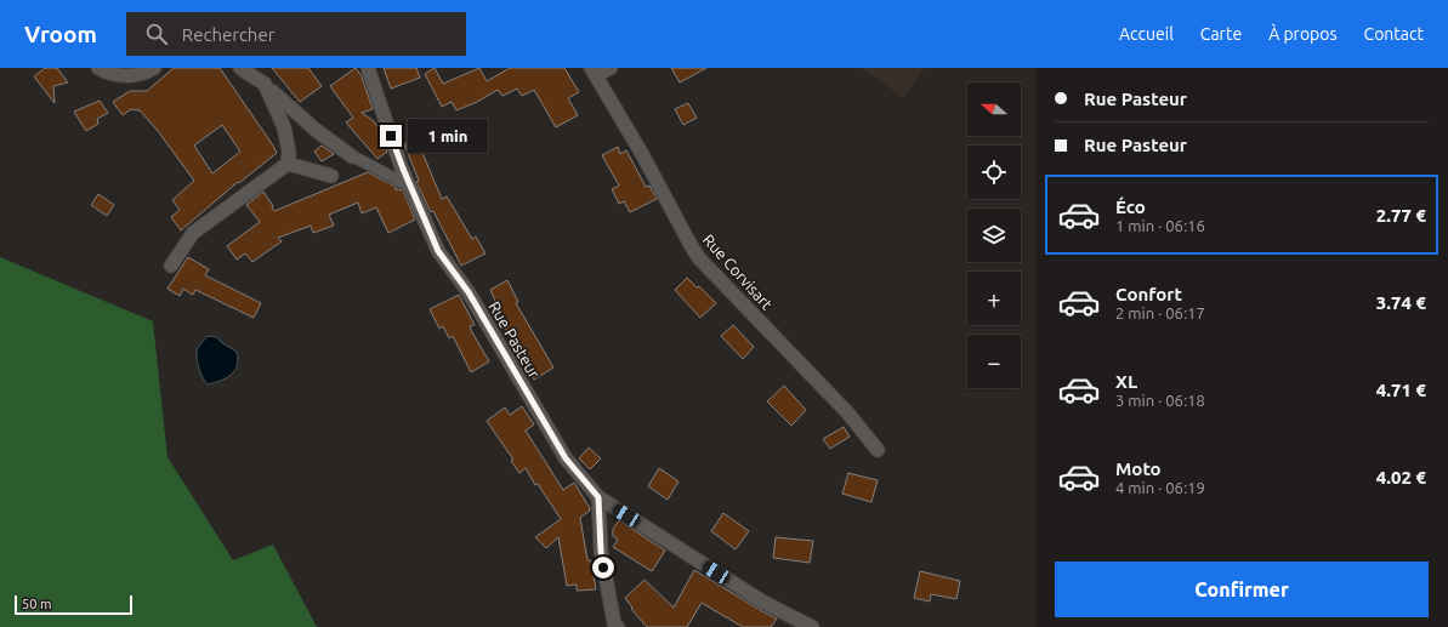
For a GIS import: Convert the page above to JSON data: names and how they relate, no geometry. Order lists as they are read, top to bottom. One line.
{"streets":{"street":["Rue Corvisart","Rue Pasteur"]},"scale_bar":"50 m","north":"left","page":{"header":"Vroom","search":"Rechercher","nav":["Accueil","Carte","À propos","Contact"],"banner":["Rue Pasteur","Rue Pasteur"],"map_buttons":["+","−"],"bubble":"1 min","list":[{"name":"Éco","note":"1 min · 06:16","value":"2.77 €"},{"name":"Confort","note":"2 min · 06:17","value":"3.74 €"},{"name":"XL","note":"3 min · 06:18","value":"4.71 €"},{"name":"Moto","note":"4 min · 06:19","value":"4.02 €"}],"buttons":"Confirmer","scale":"50 m"}}
